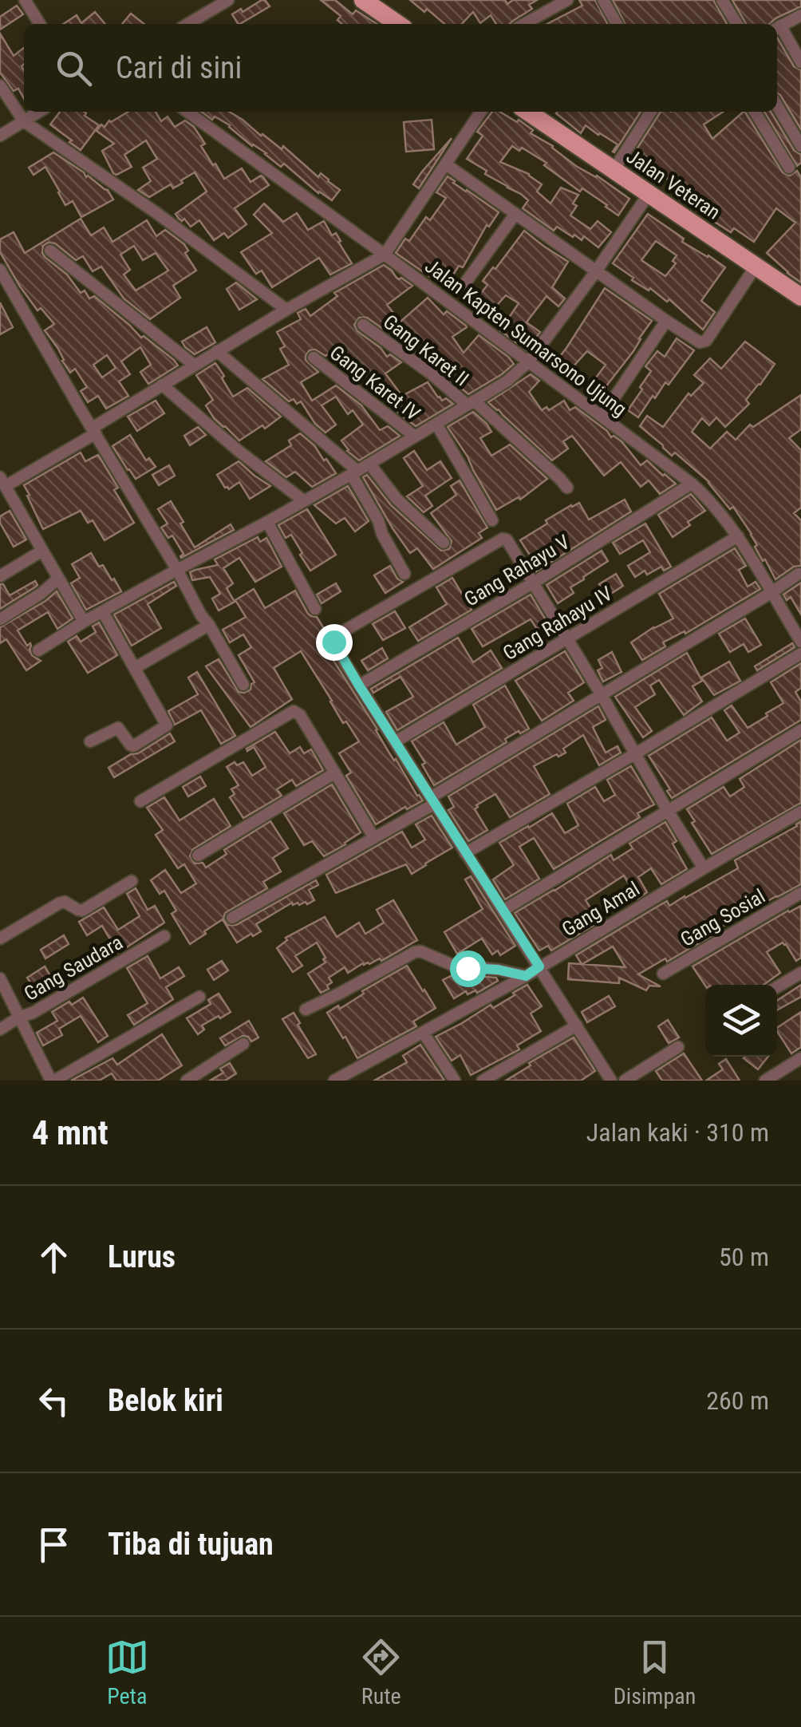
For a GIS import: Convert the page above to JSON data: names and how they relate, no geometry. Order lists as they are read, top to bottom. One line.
{"streets":{"main road":["Jalan Veteran"],"street":["Jalan Kapten Sumarsono Ujung","Gang Karet II","Gang Karet IV","Gang Rahayu V","Gang Rahayu IV","Gang Amal","Gang Sosial","Gang Saudara"]},"crossings":[["Jalan Kapten Sumarsono Ujung","Gang Rahayu V"],["Jalan Kapten Sumarsono Ujung","Gang Rahayu IV"]],"page":{"search":"Cari di sini","heading":["4 mnt","Jalan kaki · 310 m"],"list":[["Lurus","50 m"],["Belok kiri","260 m"],"Tiba di tujuan"],"nav":["Peta","Rute","Disimpan"]}}
